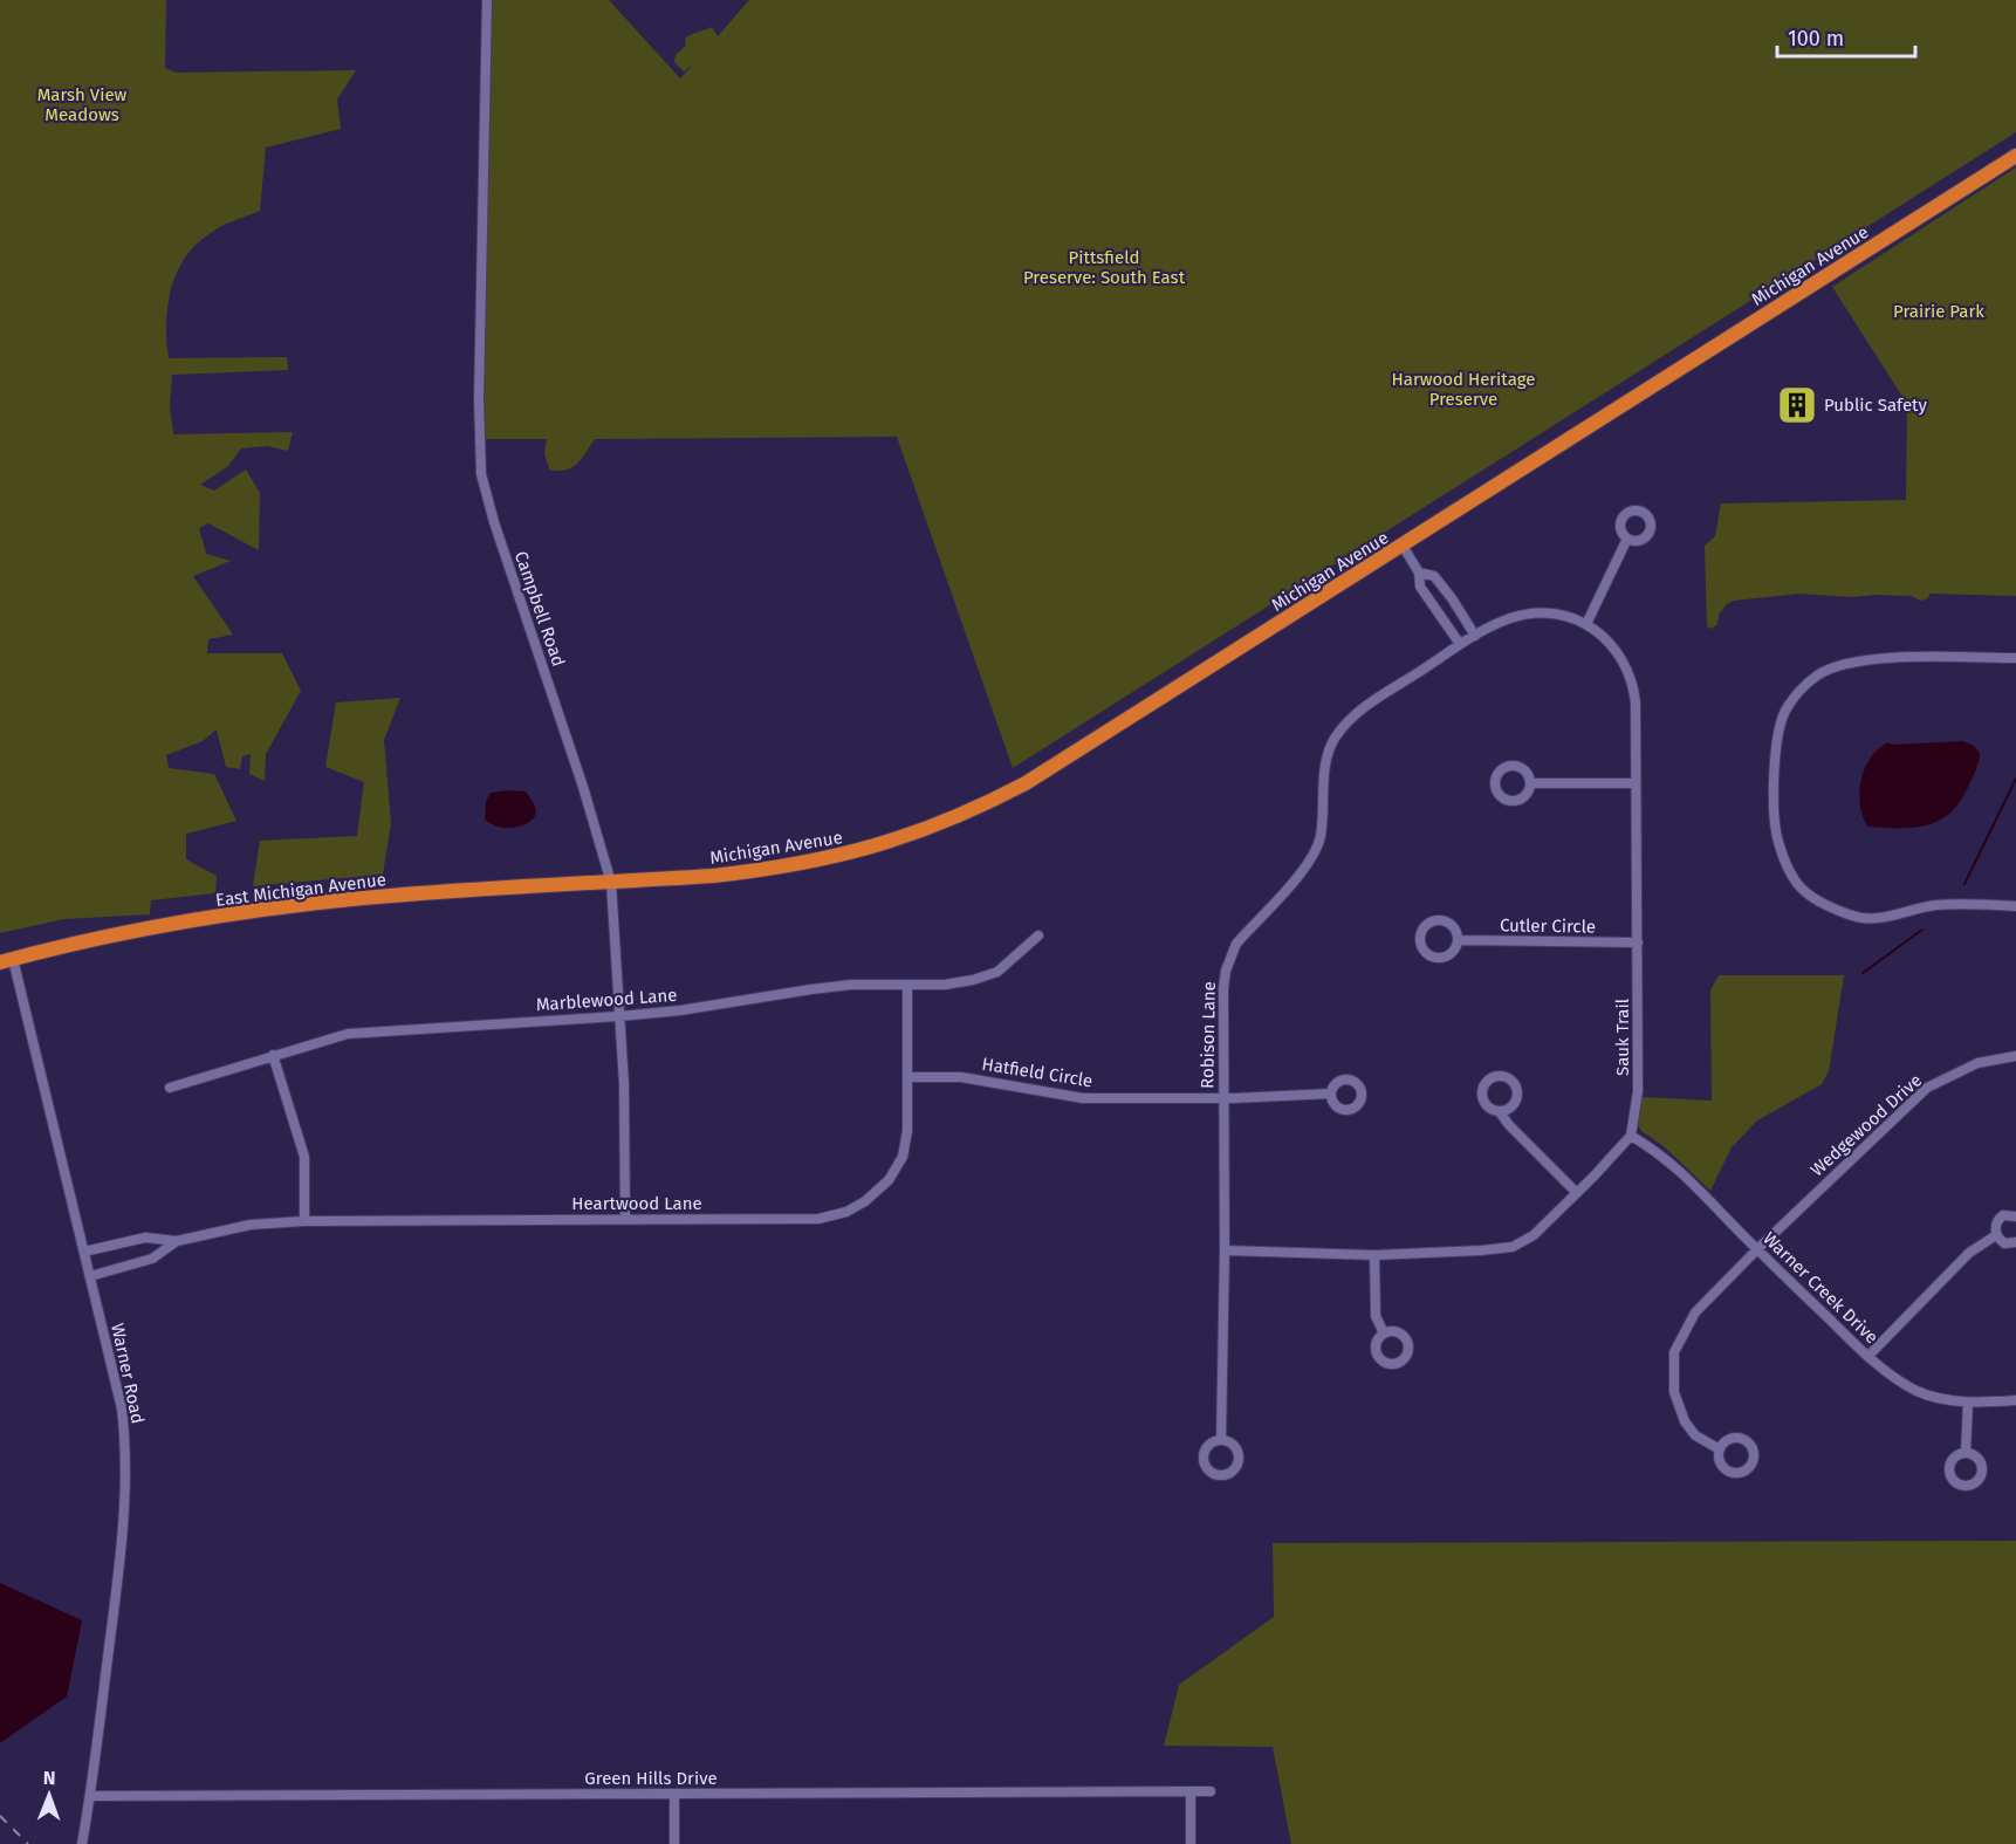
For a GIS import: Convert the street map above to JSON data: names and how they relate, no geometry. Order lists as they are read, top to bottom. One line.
{"streets":{"highway":["Michigan Avenue","East Michigan Avenue"],"street":["Campbell Road","Cutler Circle","Marblewood Lane","Robison Lane","Sauk Trail","Hatfield Circle","Wedgewood Drive","Heartwood Lane","Warner Creek Drive","Warner Road","Green Hills Drive"]},"crossings":[["Michigan Avenue","Campbell Road"],["Michigan Avenue","East Michigan Avenue"],["Campbell Road","East Michigan Avenue"],["Campbell Road","Marblewood Lane"],["Campbell Road","Heartwood Lane"],["East Michigan Avenue","Warner Road"],["Cutler Circle","Sauk Trail"],["Marblewood Lane","Heartwood Lane"],["Robison Lane","Sauk Trail"],["Robison Lane","Hatfield Circle"],["Sauk Trail","Warner Creek Drive"],["Hatfield Circle","Heartwood Lane"],["Wedgewood Drive","Warner Creek Drive"],["Heartwood Lane","Warner Road"],["Warner Road","Green Hills Drive"]],"parks":["Marsh View Meadows","Pittsfield Preserve: South East","Prairie Park","Harwood Heritage Preserve"],"places":{"building":["Public Safety"]},"scale_bar":"100 m","north":"top"}
